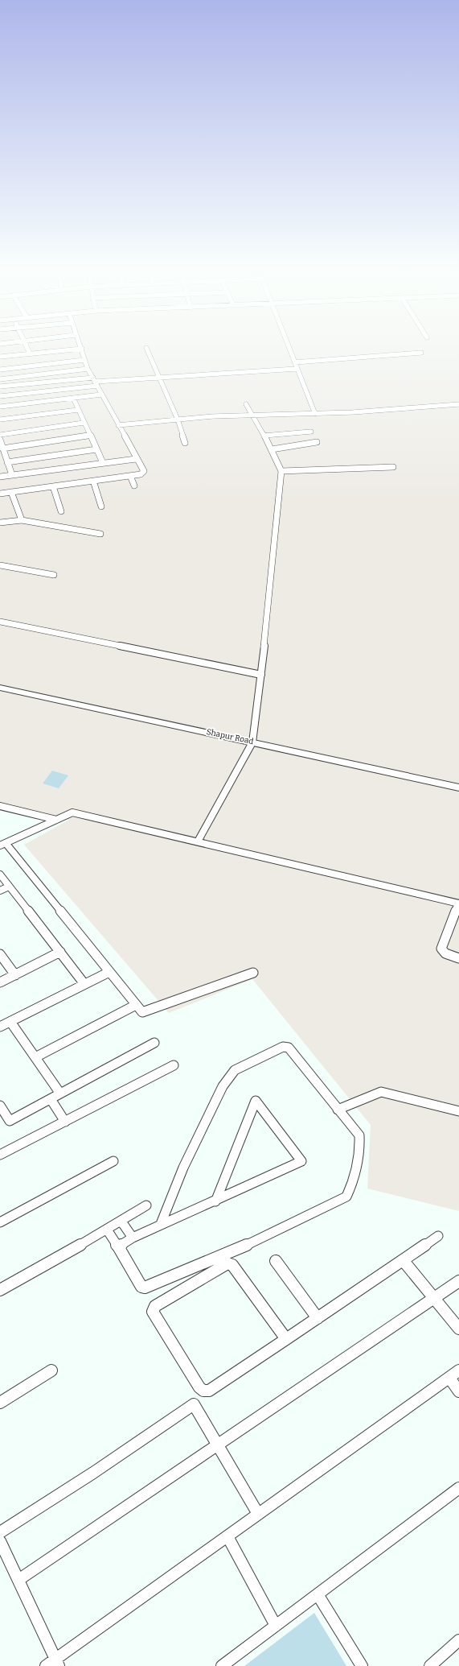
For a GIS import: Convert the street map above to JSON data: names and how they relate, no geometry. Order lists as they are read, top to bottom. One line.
{"streets":{"street":["Shapur Road"]}}
